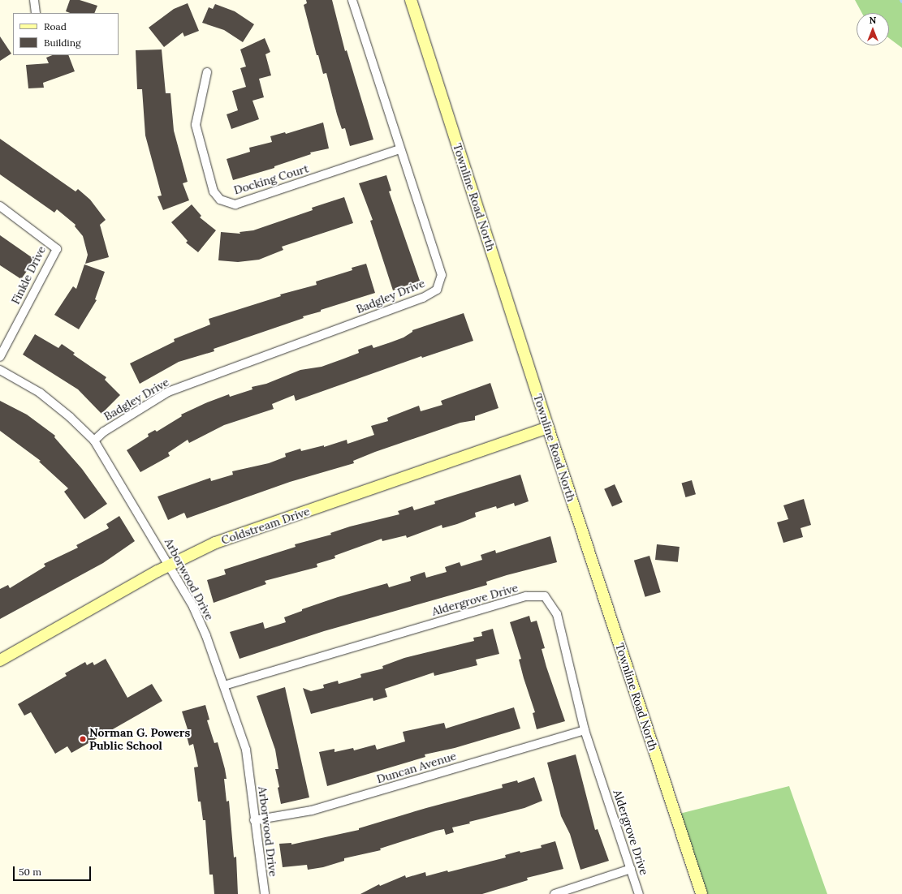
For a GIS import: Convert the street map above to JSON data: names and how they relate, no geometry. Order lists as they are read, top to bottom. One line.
{"streets":{"street":["Docking Court","Townline Road North","Finkle Drive","Badgley Drive","Coldstream Drive","Arborwood Drive","Aldergrove Drive","Duncan Avenue"]},"crossings":[["Docking Court","Badgley Drive"],["Townline Road North","Coldstream Drive"],["Badgley Drive","Arborwood Drive"],["Coldstream Drive","Arborwood Drive"],["Arborwood Drive","Aldergrove Drive"],["Arborwood Drive","Duncan Avenue"],["Aldergrove Drive","Duncan Avenue"]],"places":["Norman G. Powers Public School"],"legend":["Road","Building"],"scale_bar":"50 m","north":"top"}
